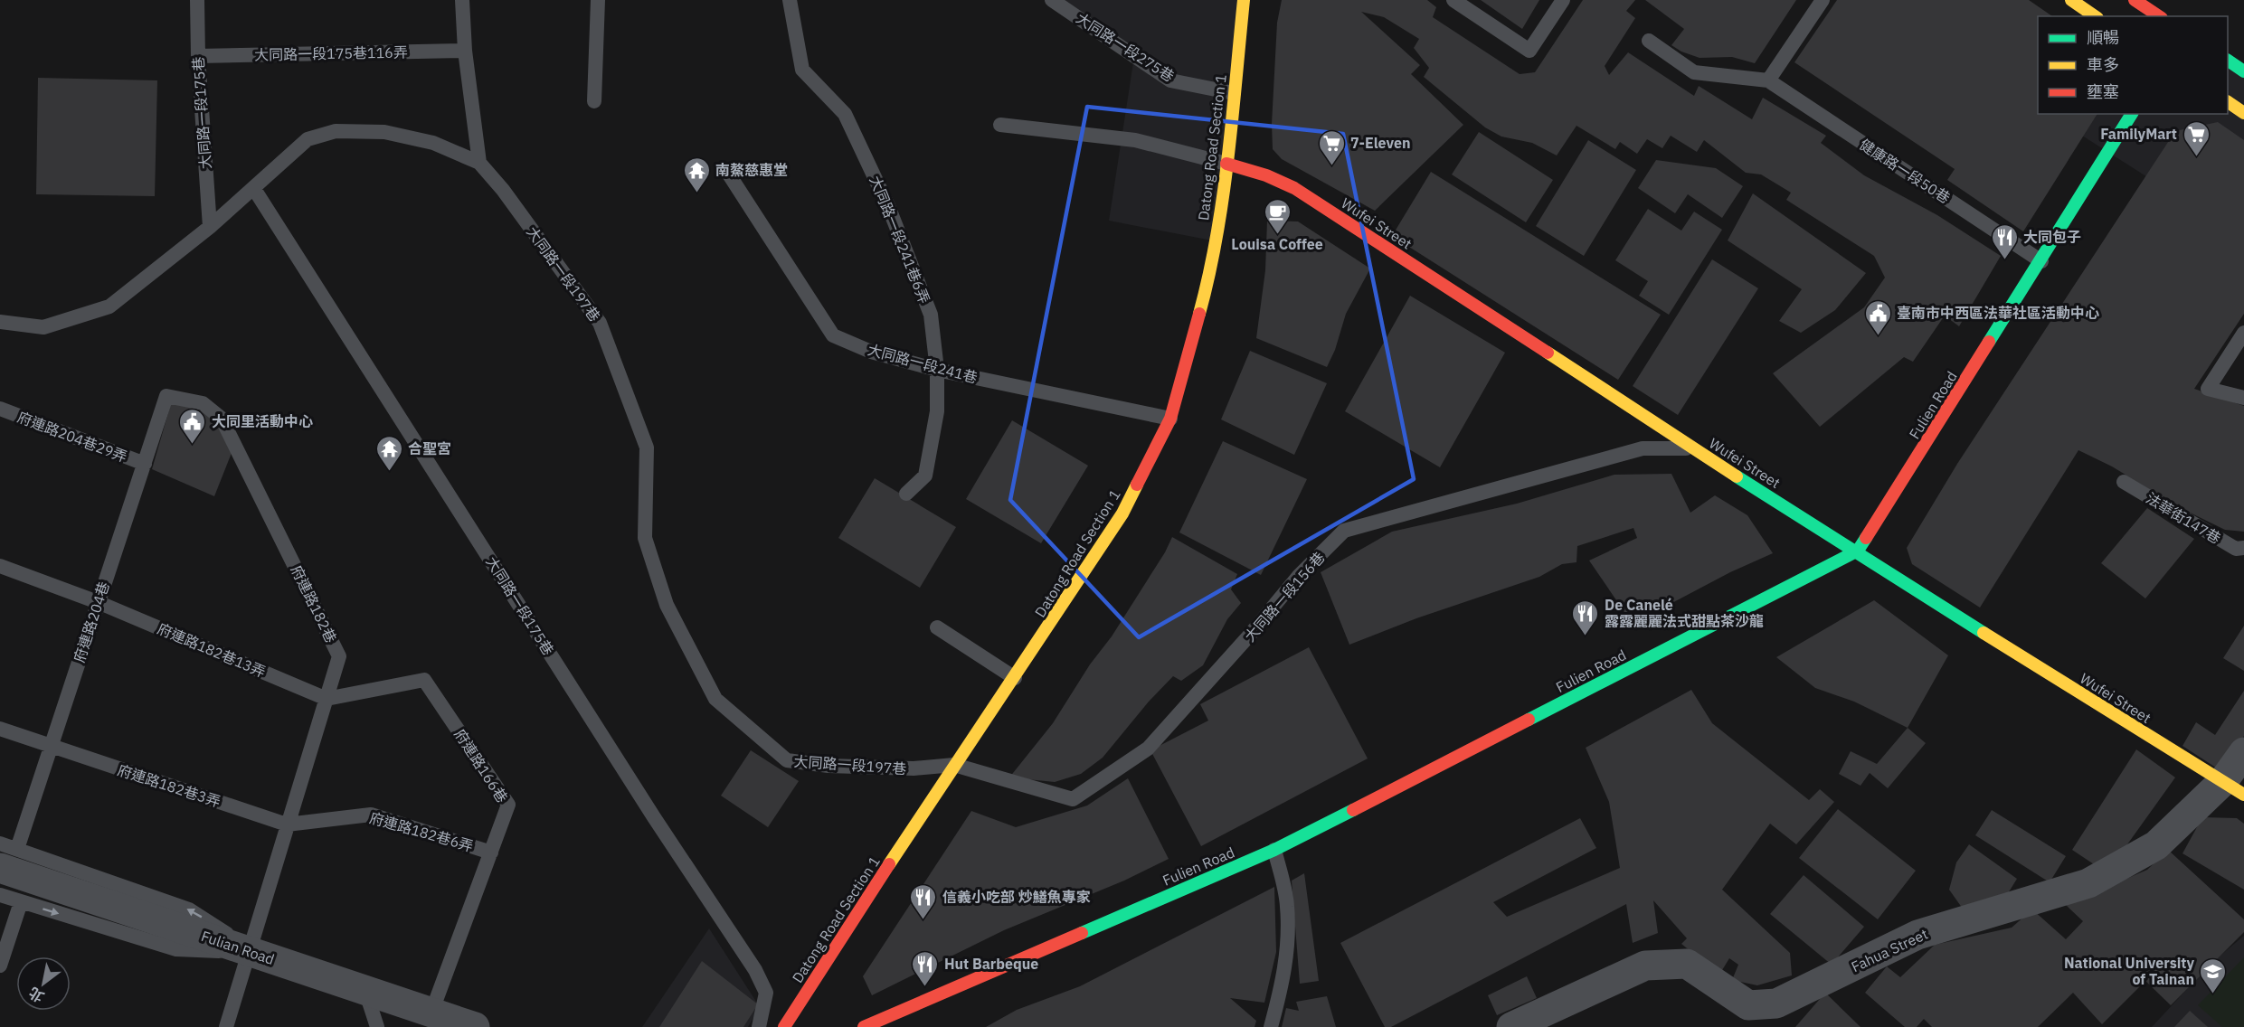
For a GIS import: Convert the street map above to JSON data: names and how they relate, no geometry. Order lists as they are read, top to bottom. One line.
{"streets":{"street":["Datong Road Section 1","Wufei Street","Fulien Road","Fulian Road","Fahua Street"],"lane":["大同路一段275巷","大同路一段175巷116弄","大同路一段175巷","健康路一段50巷","大同路一段241巷6弄","大同路一段197巷","大同路一段241巷","府連路204巷29弄","法華街147巷","大同路一段156巷","府連路182巷","府連路204巷","府連路182巷13弄","府連路166巷","府連路182巷3弄","府連路182巷6弄"]},"crossings":[["大同路一段275巷","Datong Road Section 1"],["大同路一段175巷116弄","大同路一段175巷"],["大同路一段175巷","大同路一段197巷"],["Datong Road Section 1","Wufei Street"],["Datong Road Section 1","大同路一段197巷"],["Datong Road Section 1","大同路一段241巷"],["Datong Road Section 1","大同路一段156巷"],["健康路一段50巷","Fulien Road"],["Wufei Street","Fulien Road"],["Wufei Street","大同路一段156巷"],["Wufei Street","Fahua Street"],["大同路一段241巷6弄","大同路一段241巷"],["大同路一段197巷","大同路一段156巷"],["府連路204巷29弄","府連路204巷"],["府連路182巷","府連路204巷"],["府連路182巷","府連路182巷13弄"],["府連路182巷","府連路166巷"],["府連路182巷","府連路182巷3弄"],["府連路182巷","府連路182巷6弄"],["府連路182巷","Fulian Road"],["府連路204巷","府連路182巷13弄"],["府連路204巷","府連路182巷3弄"],["府連路204巷","Fulian Road"],["府連路182巷13弄","府連路166巷"],["府連路166巷","府連路182巷6弄"],["府連路166巷","Fulian Road"],["府連路182巷3弄","府連路182巷6弄"]],"places":{"supermarket":["FamilyMart","7-Eleven"],"temple":["南鰲慈惠堂","合聖宮"],"cafe":["Louisa Coffee"],"restaurant":["大同包子","De Canelé 露露麗麗法式甜點茶沙龍","信義小吃部 炒鱔魚專家","Hut Barbeque"],"public building":["臺南市中西區法華社區活動中心","大同里活動中心"],"school or university":["National University of Tainan"]},"legend":["順暢","車多","壅塞"],"north":"bottom left"}
